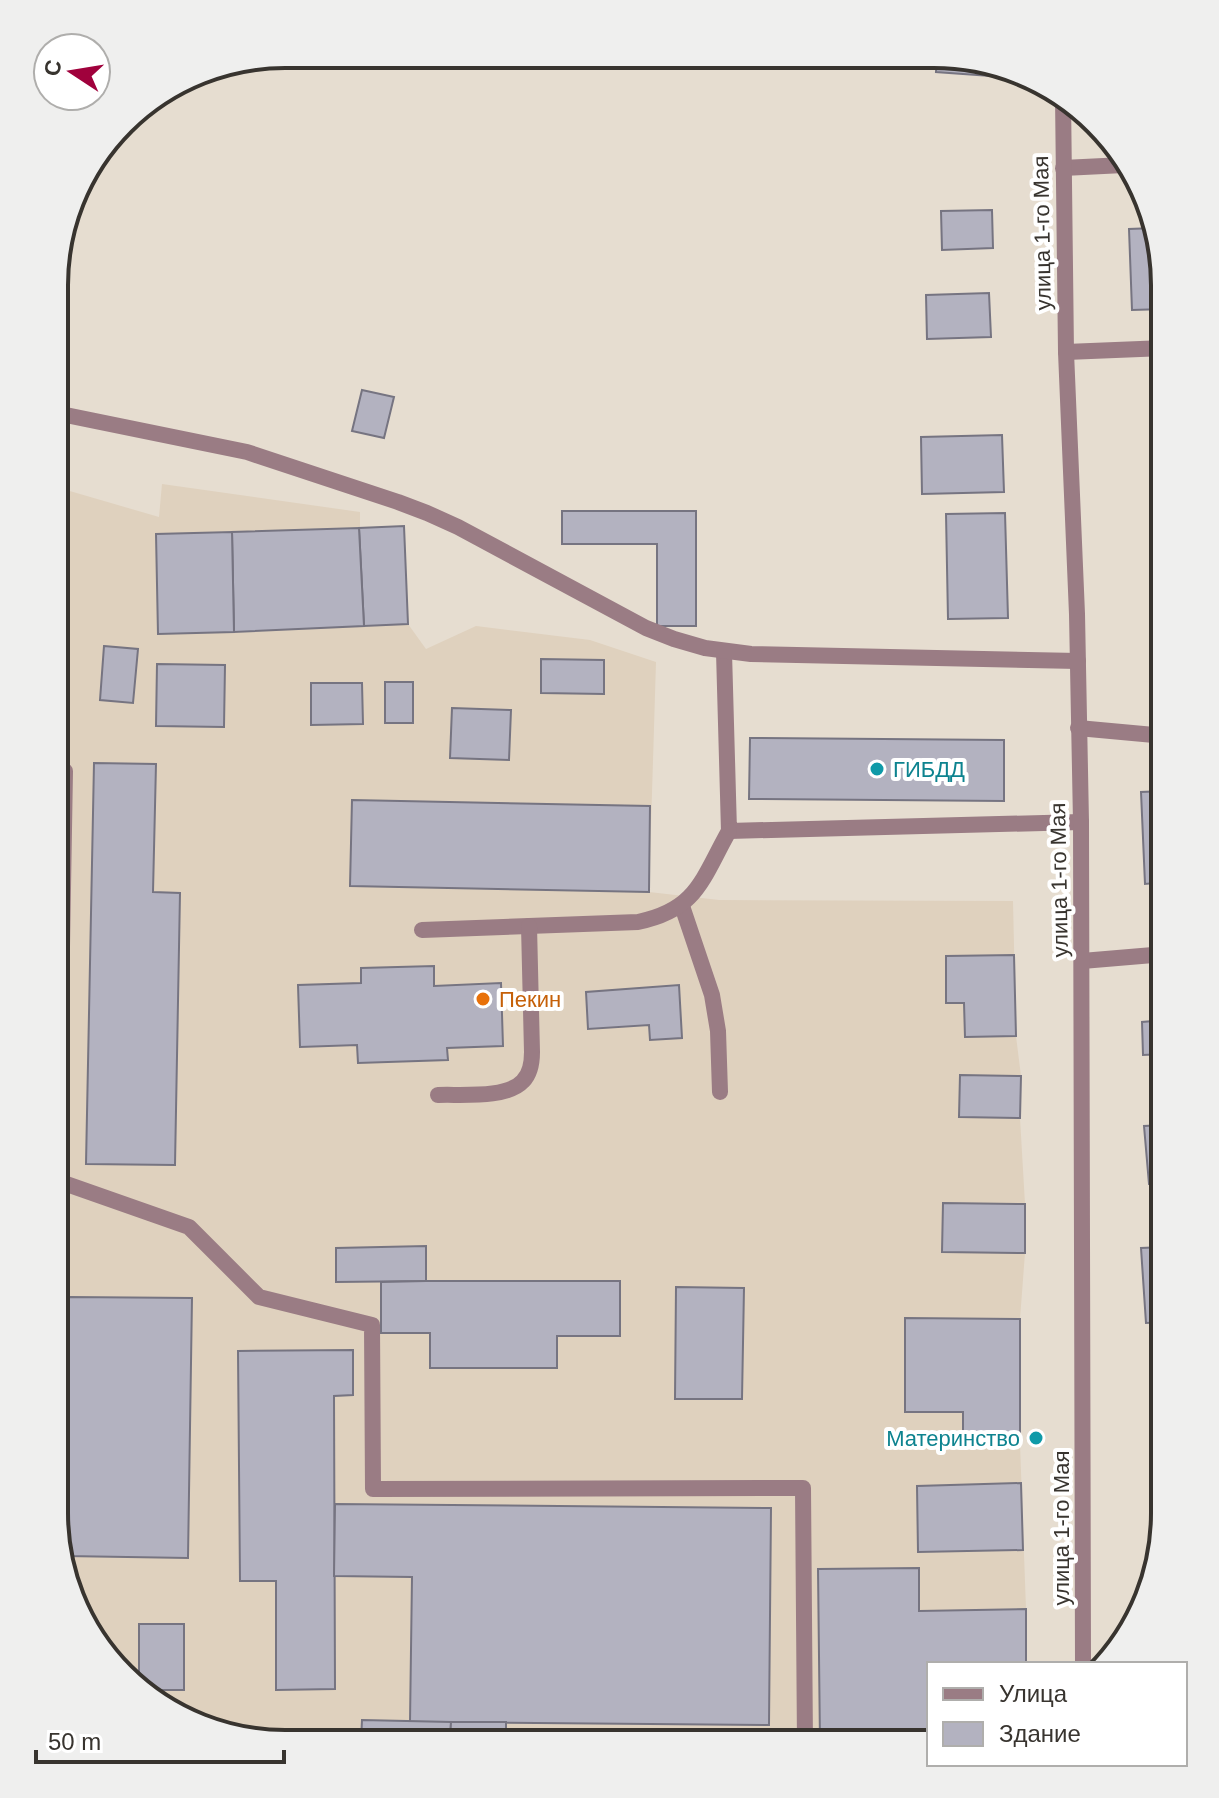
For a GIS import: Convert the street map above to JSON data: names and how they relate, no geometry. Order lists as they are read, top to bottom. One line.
{"streets":{"street":["улица 1-го Мая"]},"places":["ГИБДД","Пекин","Материнство"],"legend":["Улица","Здание"],"scale_bar":"50 m","north":"left"}
